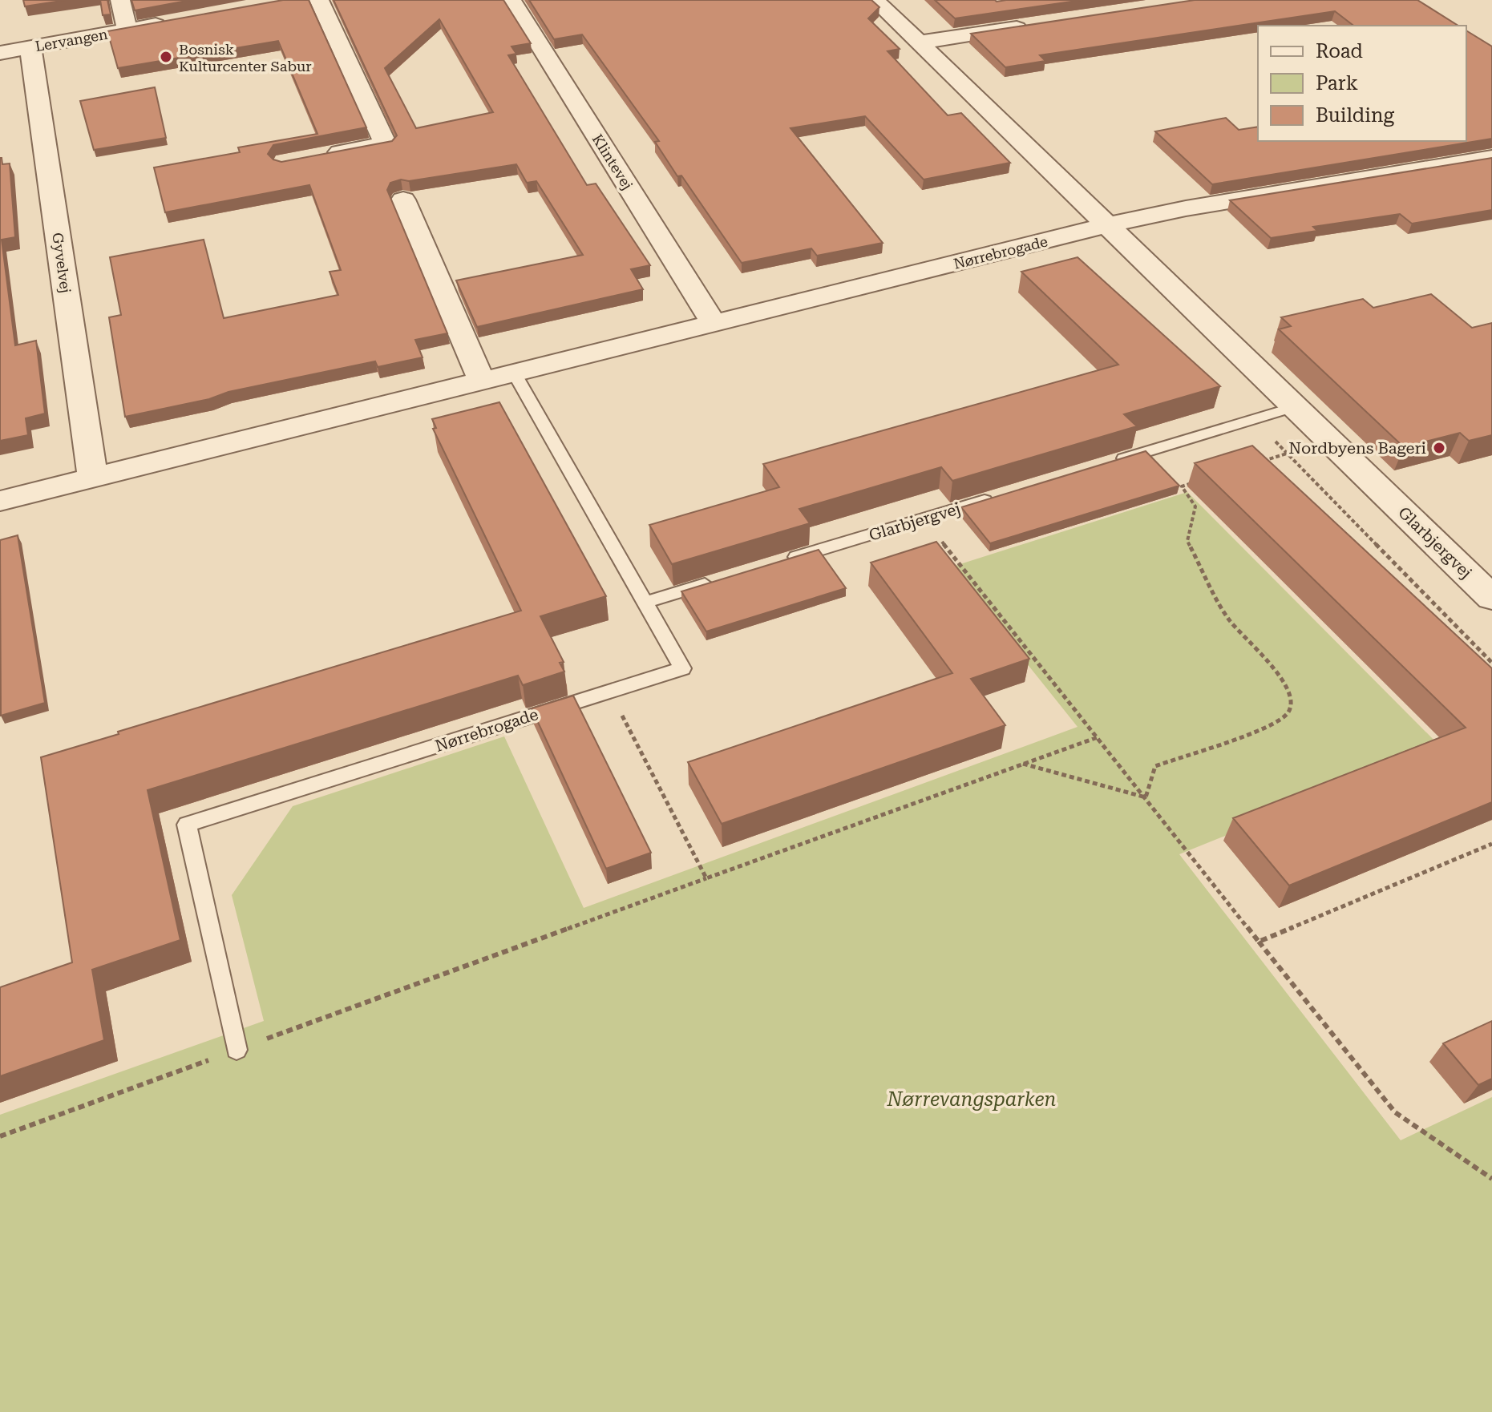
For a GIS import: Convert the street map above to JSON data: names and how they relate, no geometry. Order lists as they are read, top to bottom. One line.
{"streets":{"street":["Lervangen","Klintevej","Nørrebrogade","Gyvelvej","Glarbjergvej"]},"crossings":[["Lervangen","Gyvelvej"],["Klintevej","Nørrebrogade"],["Nørrebrogade","Gyvelvej"],["Nørrebrogade","Glarbjergvej"]],"parks":["Nørrevangsparken"],"places":["Bosnisk Kulturcenter Sabur","Nordbyens Bageri"],"legend":["Road","Park","Building"]}
